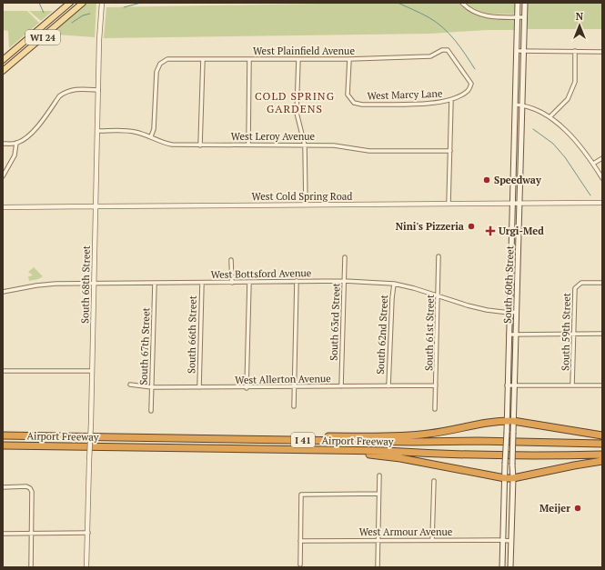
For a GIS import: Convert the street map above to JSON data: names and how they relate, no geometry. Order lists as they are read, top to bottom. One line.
{"streets":{"highway":["Airport Freeway","I 41"],"main road":["WI 24","South 60th Street"],"street":["West Plainfield Avenue","West Marcy Lane","West Leroy Avenue","West Cold Spring Road","West Bottsford Avenue","South 68th Street","South 63rd Street","South 59th Street","South 61st Street","South 66th Street","South 62nd Street","South 67th Street","West Allerton Avenue","West Armour Avenue"]},"crossings":[["West Plainfield Avenue","West Marcy Lane"],["West Plainfield Avenue","West Leroy Avenue"],["West Leroy Avenue","South 68th Street"],["West Cold Spring Road","South 68th Street"],["West Cold Spring Road","South 60th Street"],["West Bottsford Avenue","South 68th Street"],["West Bottsford Avenue","South 60th Street"],["West Bottsford Avenue","South 63rd Street"],["West Bottsford Avenue","South 61st Street"],["West Bottsford Avenue","South 66th Street"],["West Bottsford Avenue","South 62nd Street"],["West Bottsford Avenue","South 67th Street"],["South 60th Street","West Armour Avenue"],["South 63rd Street","West Allerton Avenue"],["South 61st Street","West Allerton Avenue"],["South 66th Street","West Allerton Avenue"],["South 62nd Street","West Allerton Avenue"],["South 67th Street","West Allerton Avenue"]],"districts":["COLD SPRING GARDENS"],"places":{"other":["Speedway","Nini's Pizzeria","Meijer"],"health":["Urgi-Med"]},"north":"top"}
